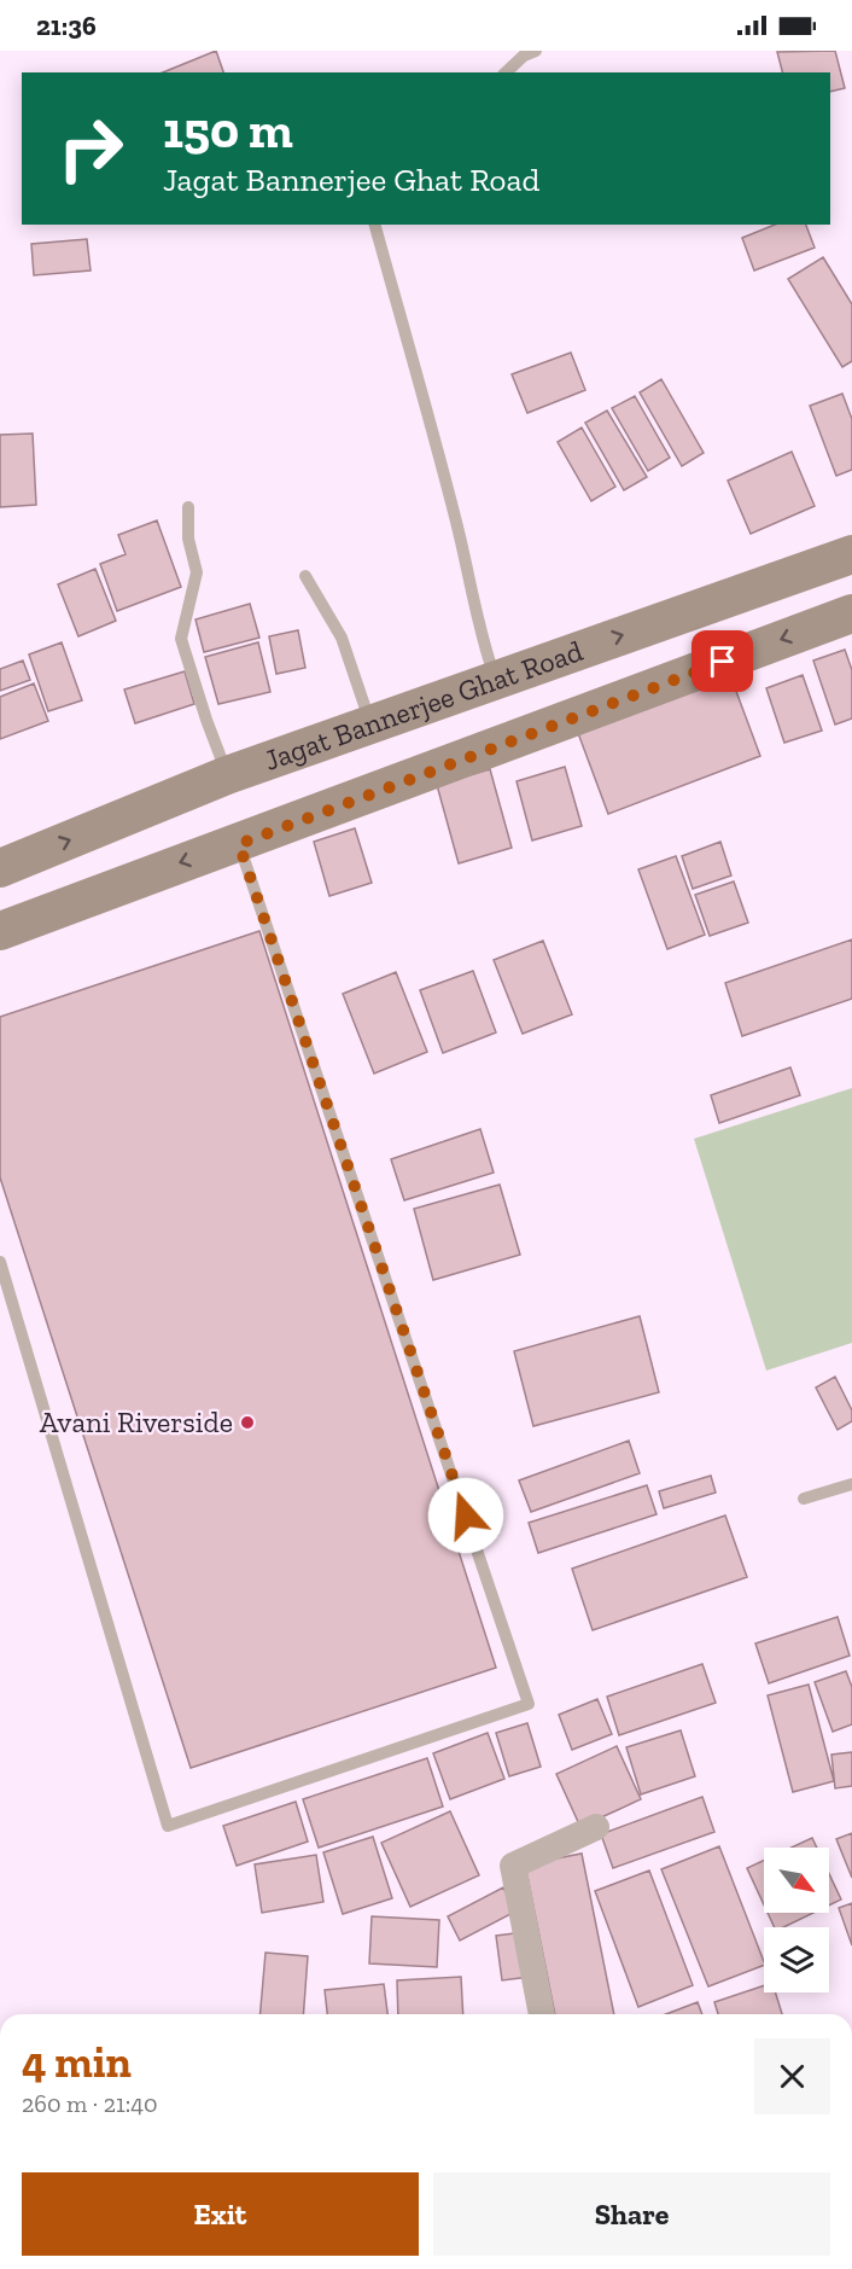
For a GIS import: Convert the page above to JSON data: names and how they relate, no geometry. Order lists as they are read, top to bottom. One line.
{"streets":{"main road":["Jagat Bannerjee Ghat Road"]},"places":["Avani Riverside"],"north":"bottom right","page":{"status":"21:36","turn":["150 m","Jagat Bannerjee Ghat Road"],"heading":["4 min","260 m · 21:40"],"buttons":["Exit","Share"]}}
